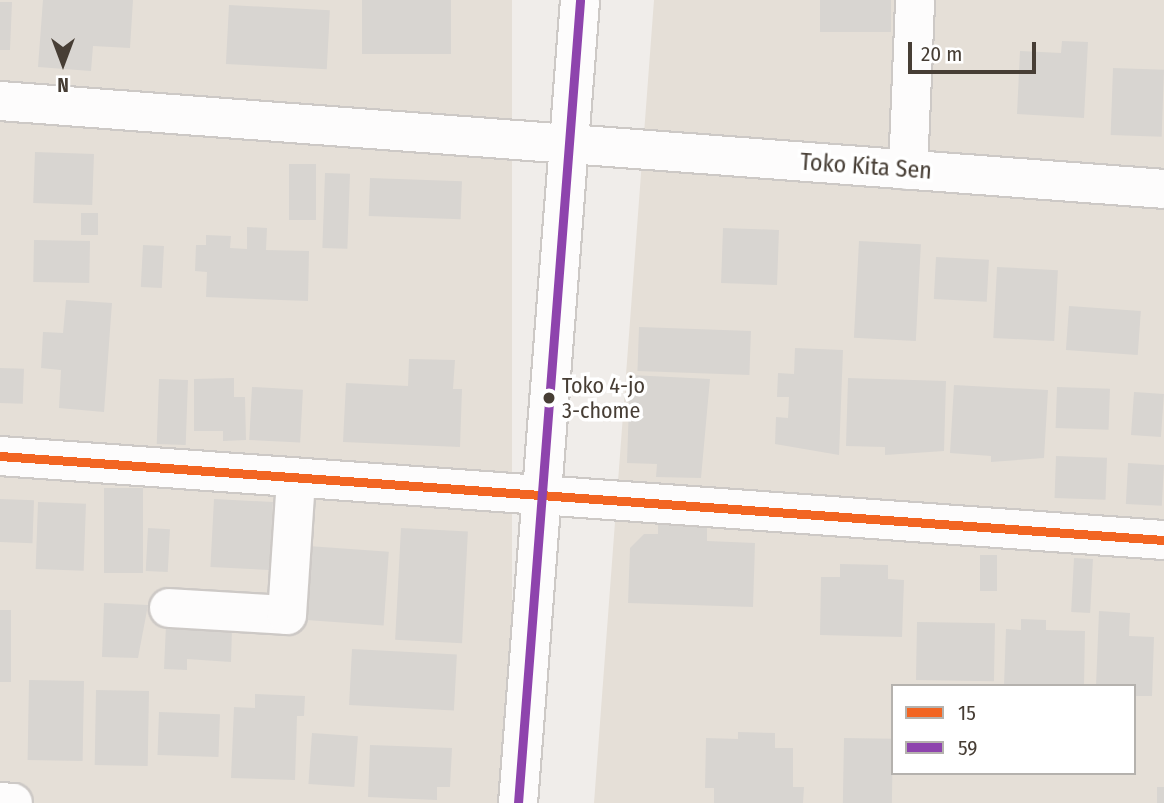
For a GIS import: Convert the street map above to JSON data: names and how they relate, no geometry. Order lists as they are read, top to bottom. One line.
{"streets":{"street":["Toko Kita Sen"]},"places":["Toko 4-jo 3-chome"],"lines":["transit line 59","transit line 15"],"legend":["15","59"],"scale_bar":"20 m","north":"bottom"}
